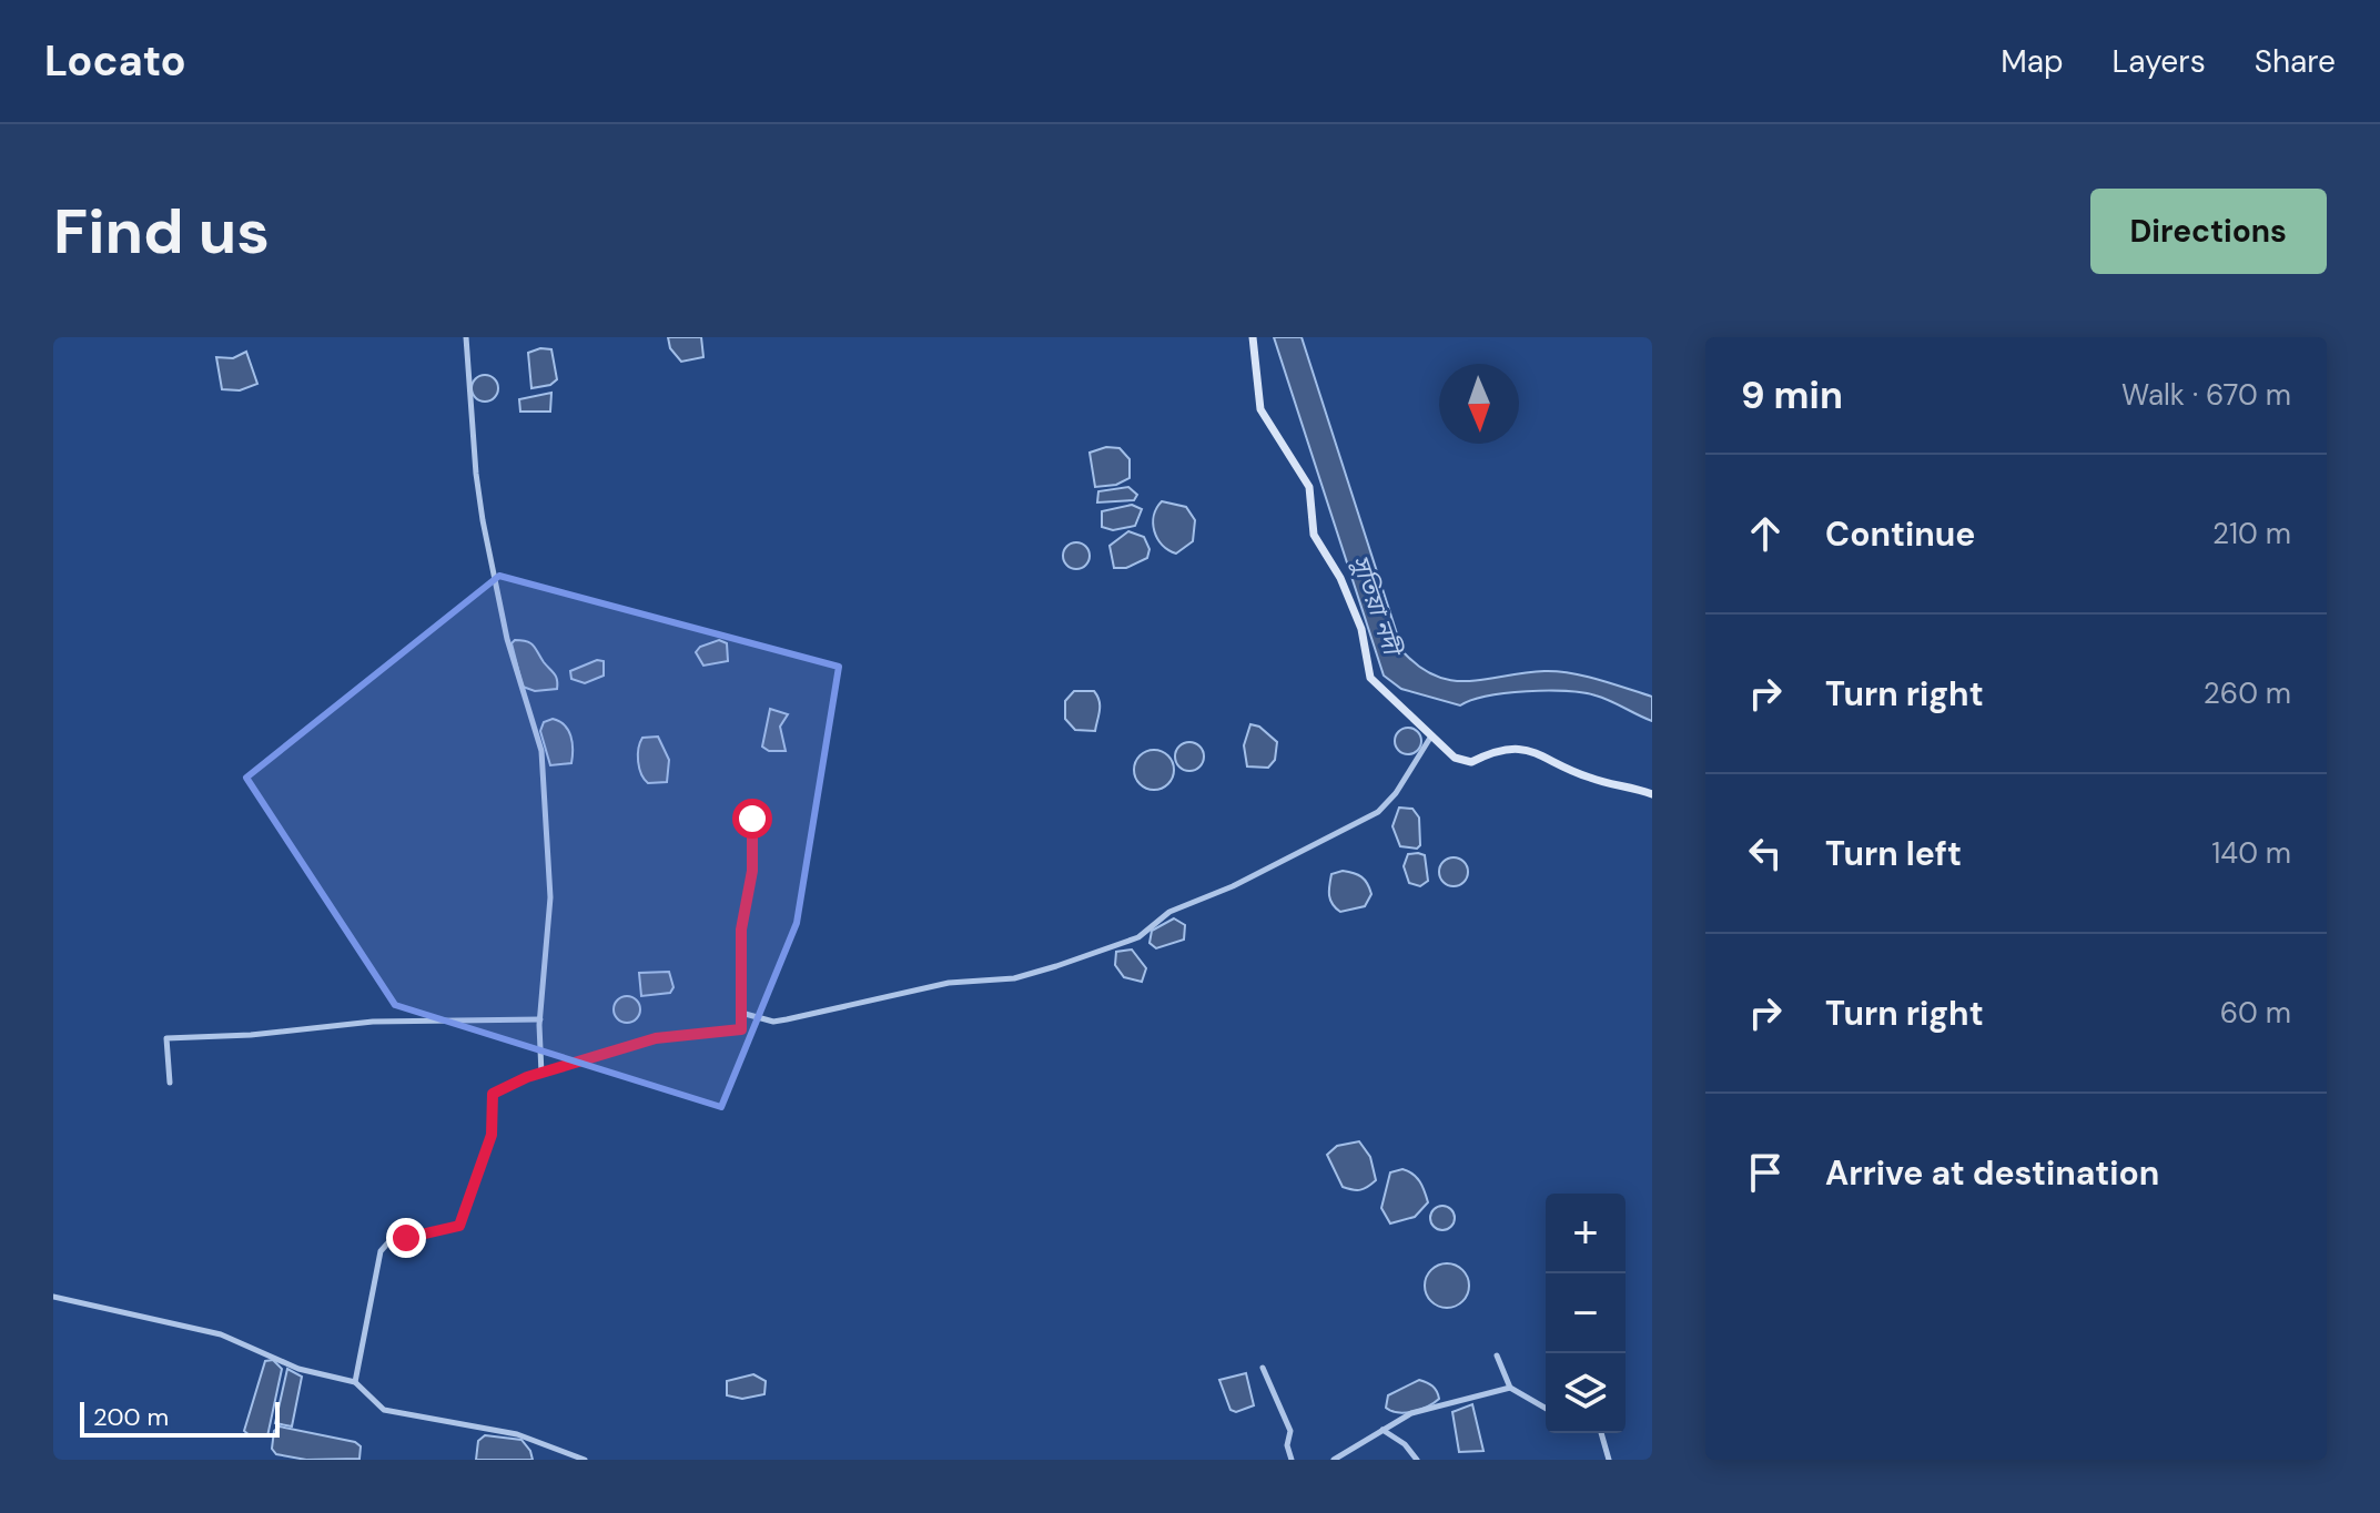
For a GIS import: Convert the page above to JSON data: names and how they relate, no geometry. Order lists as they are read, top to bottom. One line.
{"water":["সুতিয়া নদী"],"scale_bar":"200 m","north":"bottom","page":{"header":"Locato","nav":["Map","Layers","Share"],"buttons":"Directions","title":"Find us","heading":["9 min","Walk · 670 m"],"list":[["Continue","210 m"],["Turn right","260 m"],["Turn left","140 m"],["Turn right","60 m"],"Arrive at destination"],"map_buttons":["+","−"],"scale":"200 m"}}
